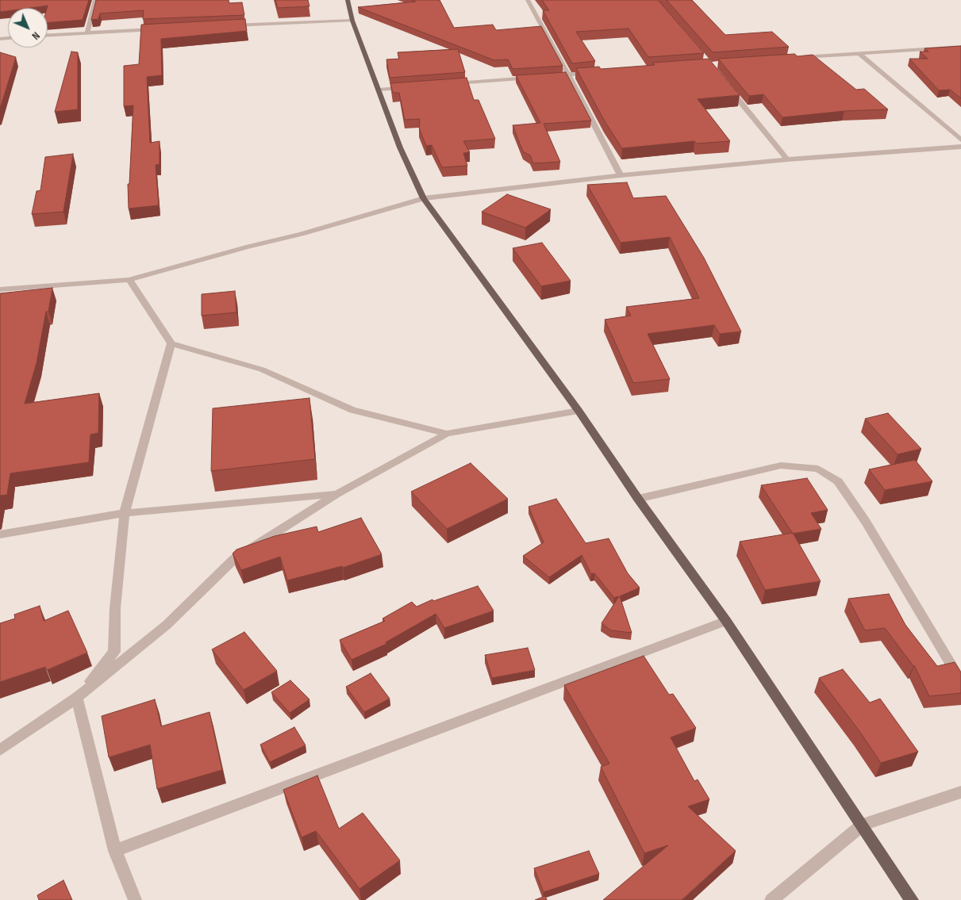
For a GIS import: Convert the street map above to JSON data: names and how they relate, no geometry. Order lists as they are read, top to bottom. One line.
{"north":"bottom right"}
